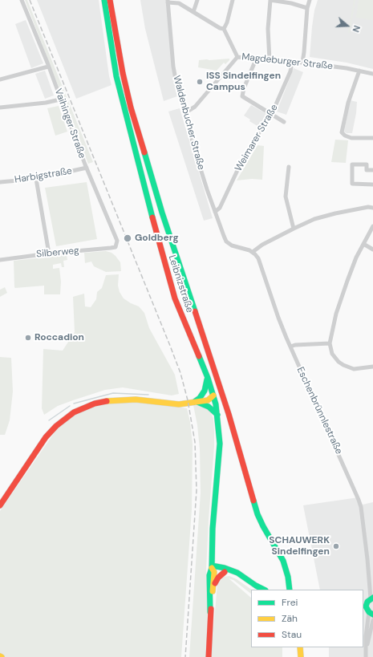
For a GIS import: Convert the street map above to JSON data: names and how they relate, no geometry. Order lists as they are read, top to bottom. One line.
{"streets":{"main road":["Leibnizstraße"],"street":["Magdeburger Straße","Waldenbucher Straße","Vaihinger Straße","Weimarer Straße","Harbigstraße","Silberweg","Eschenbrünnlestraße"]},"crossings":[["Magdeburger Straße","Weimarer Straße"],["Waldenbucher Straße","Weimarer Straße"],["Waldenbucher Straße","Eschenbrünnlestraße"],["Vaihinger Straße","Harbigstraße"],["Vaihinger Straße","Silberweg"]],"places":["ISS Sindelfingen Campus","Goldberg","Roccadion","SCHAUWERK Sindelfingen"],"legend":["Frei","Zäh","Stau"],"north":"right"}
